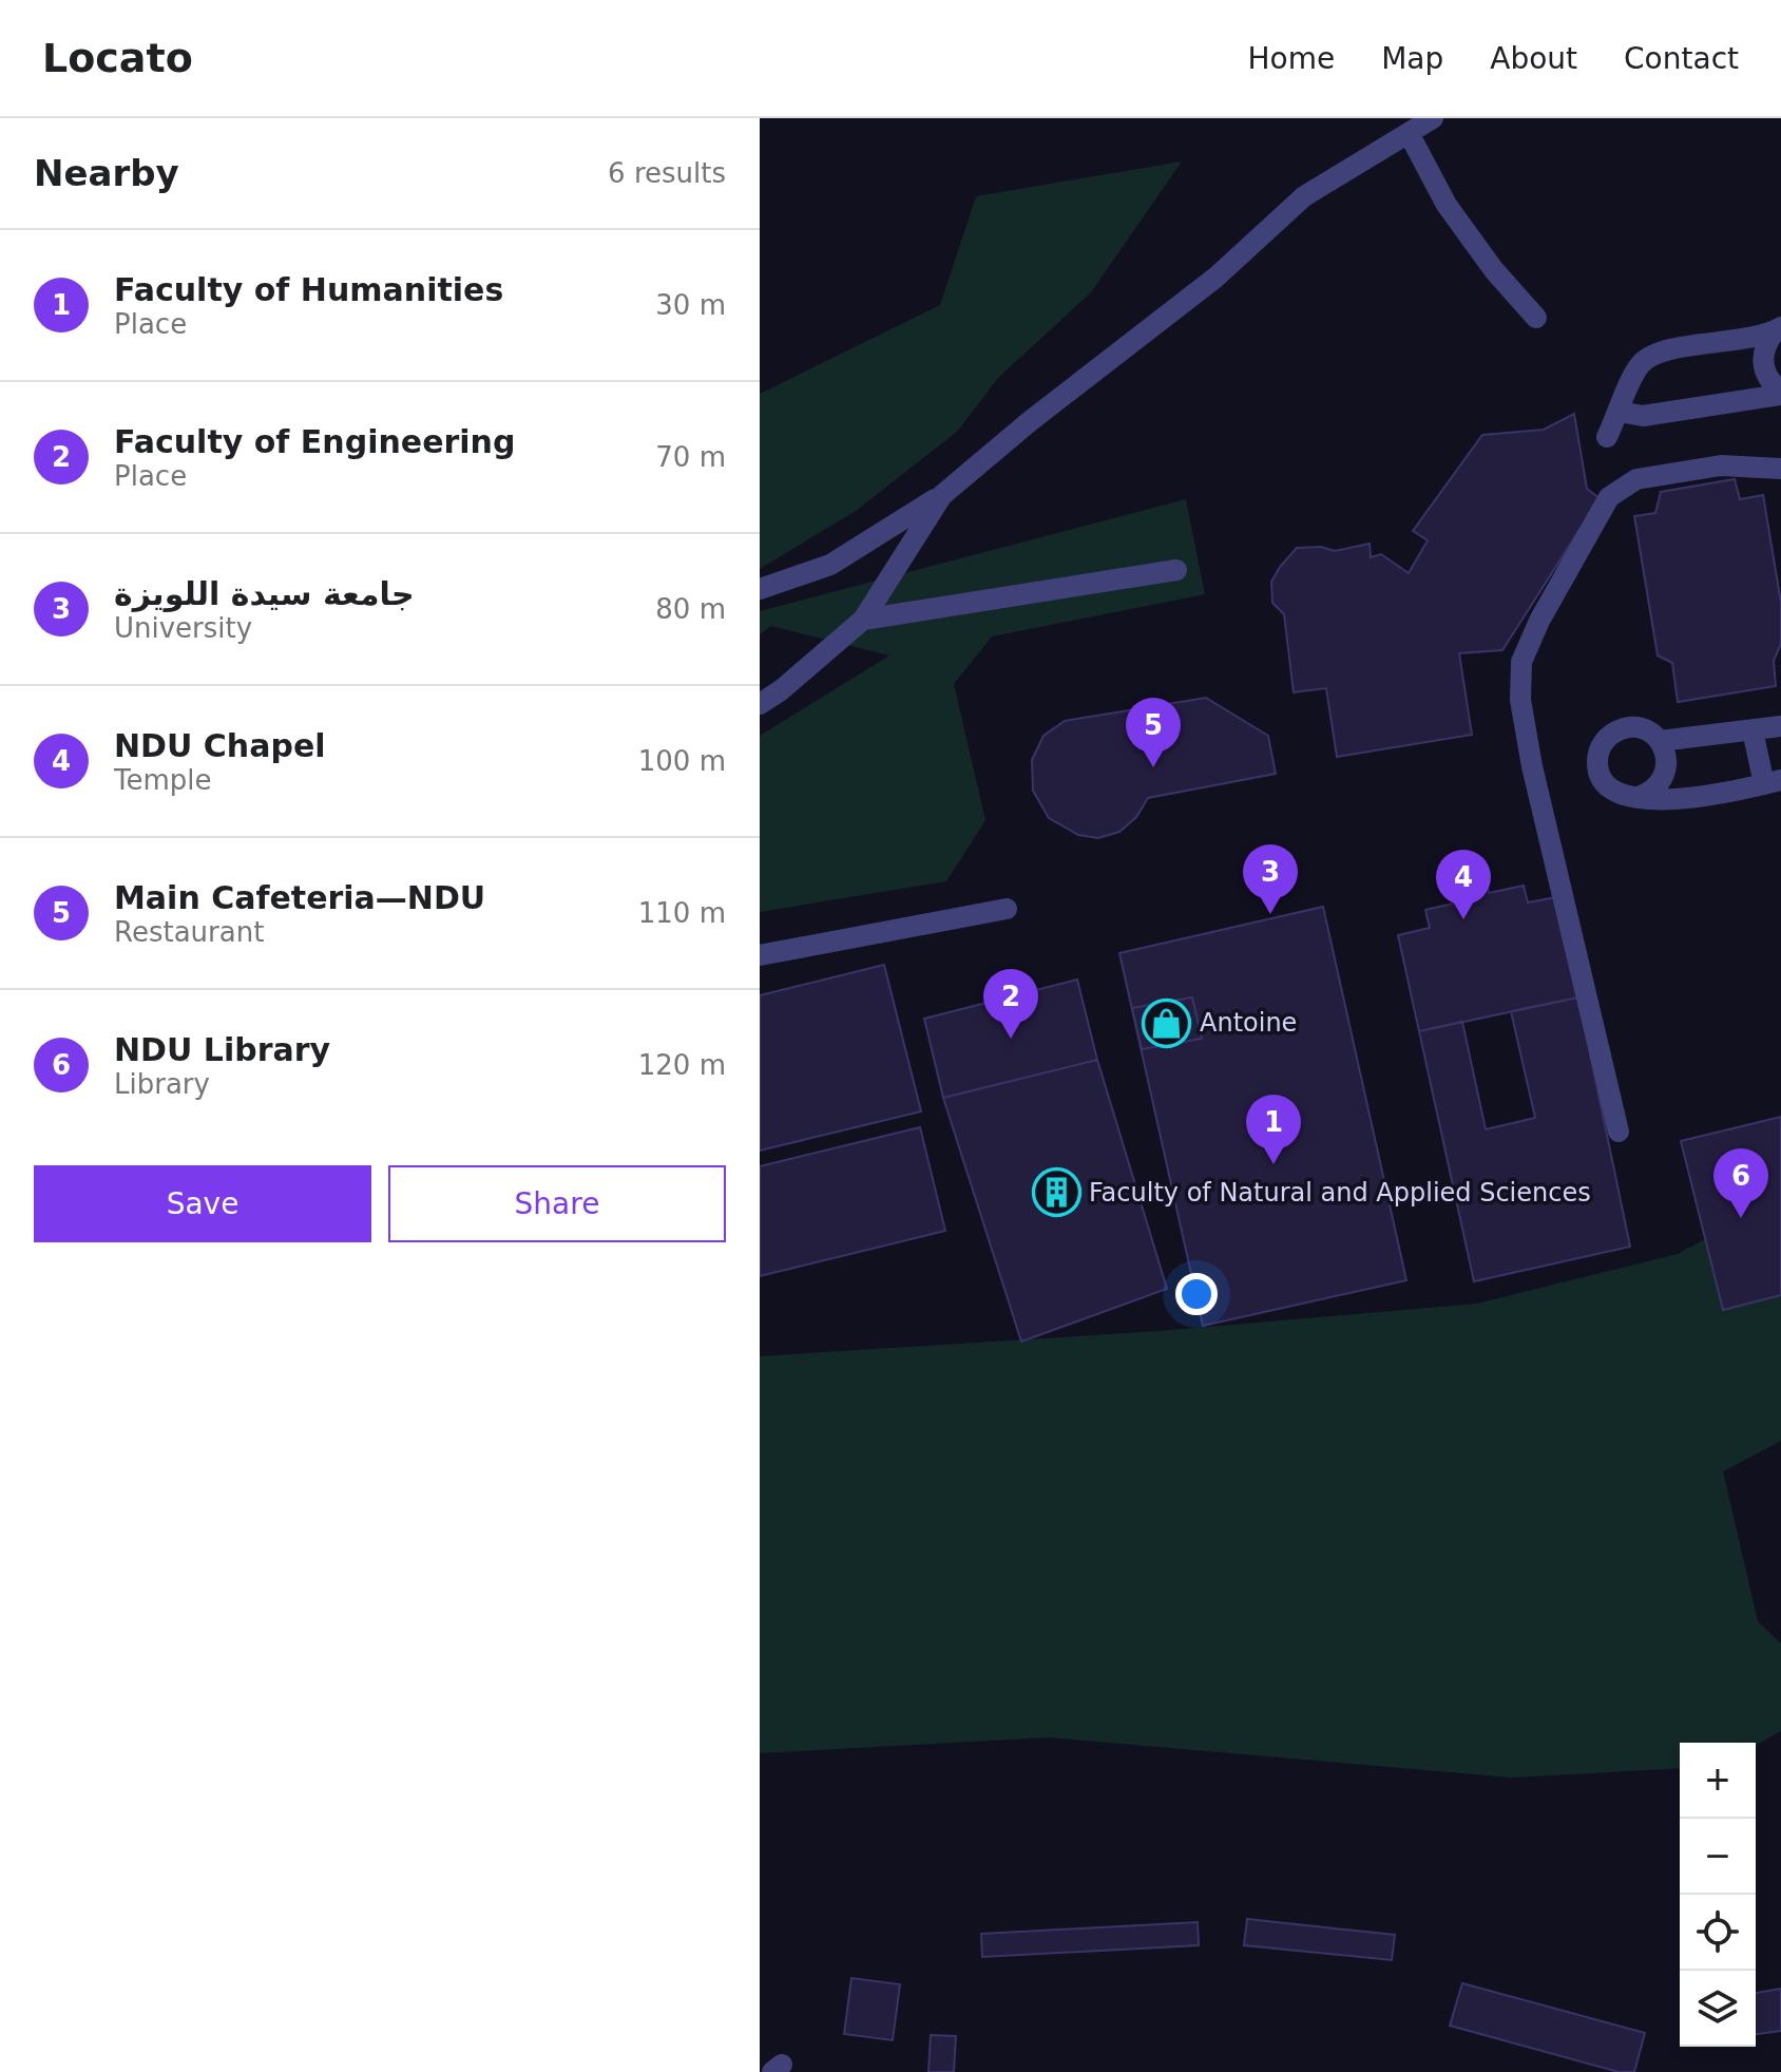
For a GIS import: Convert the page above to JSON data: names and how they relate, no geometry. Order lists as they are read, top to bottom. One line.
{"places":{"shop":["Antoine"],"building":["Faculty of Natural and Applied Sciences"]},"page":{"header":"Locato","nav":["Home","Map","About","Contact"],"heading":["Nearby","6 results"],"list":[{"mark":"1","name":"Faculty of Humanities","note":"Place","value":"30 m"},{"mark":"2","name":"Faculty of Engineering","note":"Place","value":"70 m"},{"mark":"3","name":"جامعة سيدة اللويزة","note":"University","value":"80 m"},{"mark":"4","name":"NDU Chapel","note":"Temple","value":"100 m"},{"mark":"5","name":"Main Cafeteria—NDU","note":"Restaurant","value":"110 m"},{"mark":"6","name":"NDU Library","note":"Library","value":"120 m"}],"pins":["5","3","4","2","1","6"],"buttons":["Save","Share"],"map_buttons":["+","−"]}}
